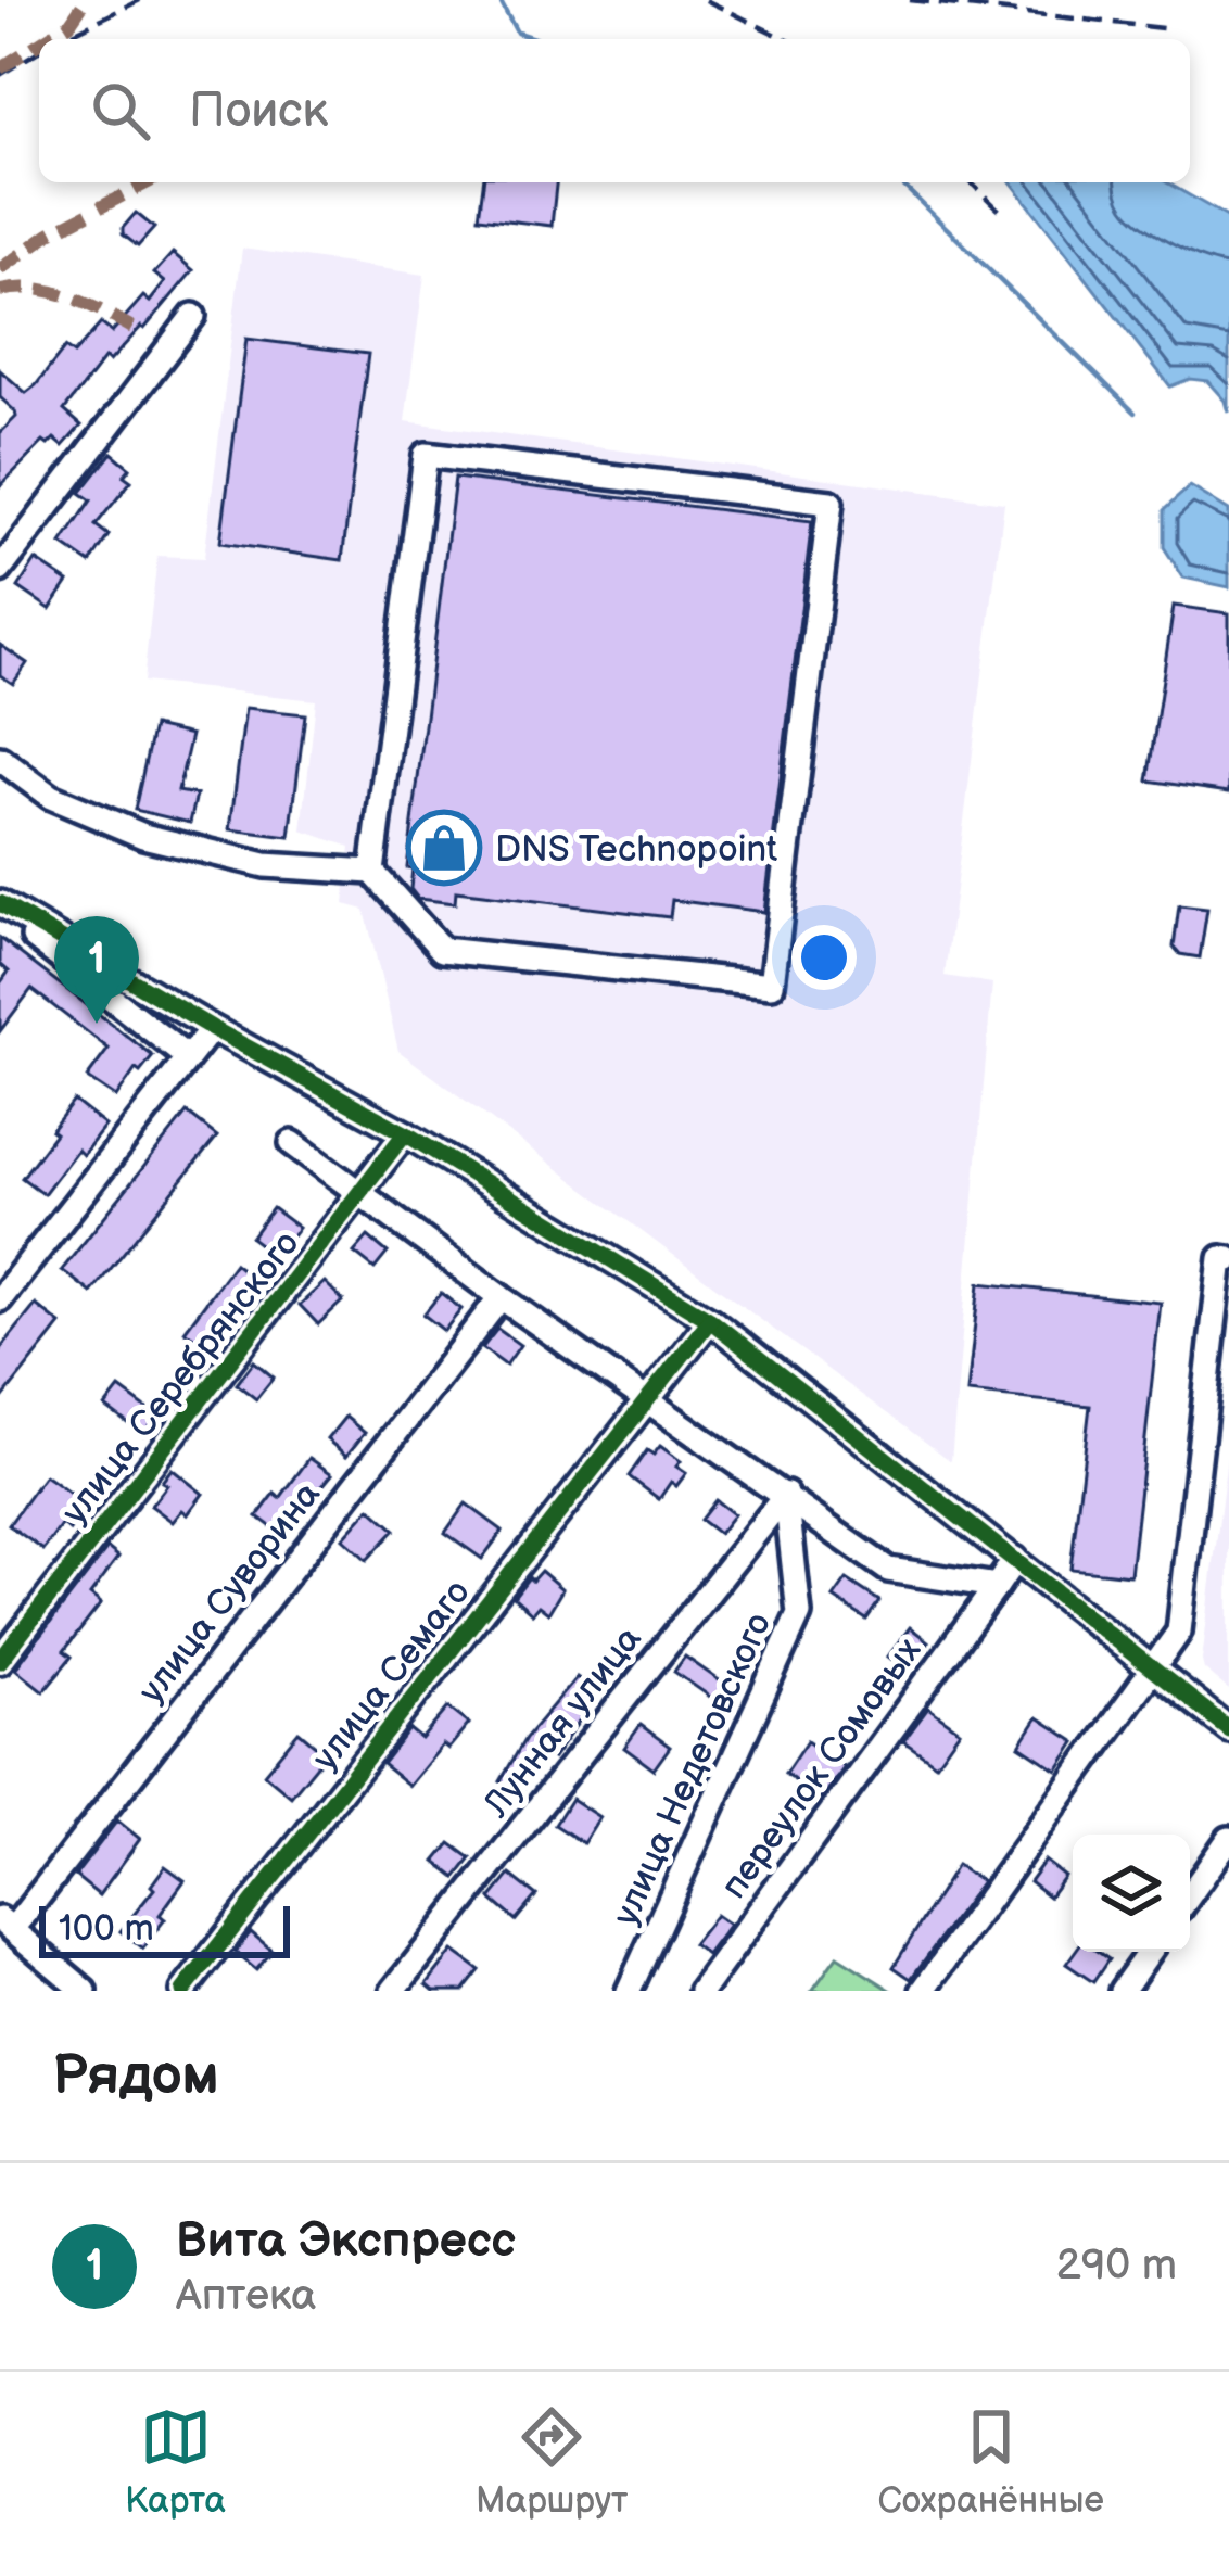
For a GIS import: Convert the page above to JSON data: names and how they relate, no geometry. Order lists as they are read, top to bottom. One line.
{"streets":{"street":["улица Серебрянского","улица Суворина","улица Семаго","Лунная улица","переулок Сомовых","улица Недетовского"]},"crossings":[["Лунная улица","улица Недетовского"]],"places":{"shop":["DNS Technopoint"]},"scale_bar":"100 m","page":{"search":"Поиск","pins":"1","scale":"100 m","heading":"Рядом","list":[{"mark":"1","name":"Вита Экспресс","note":"Аптека","value":"290 m"}],"nav":["Карта","Маршрут","Сохранённые"]}}
